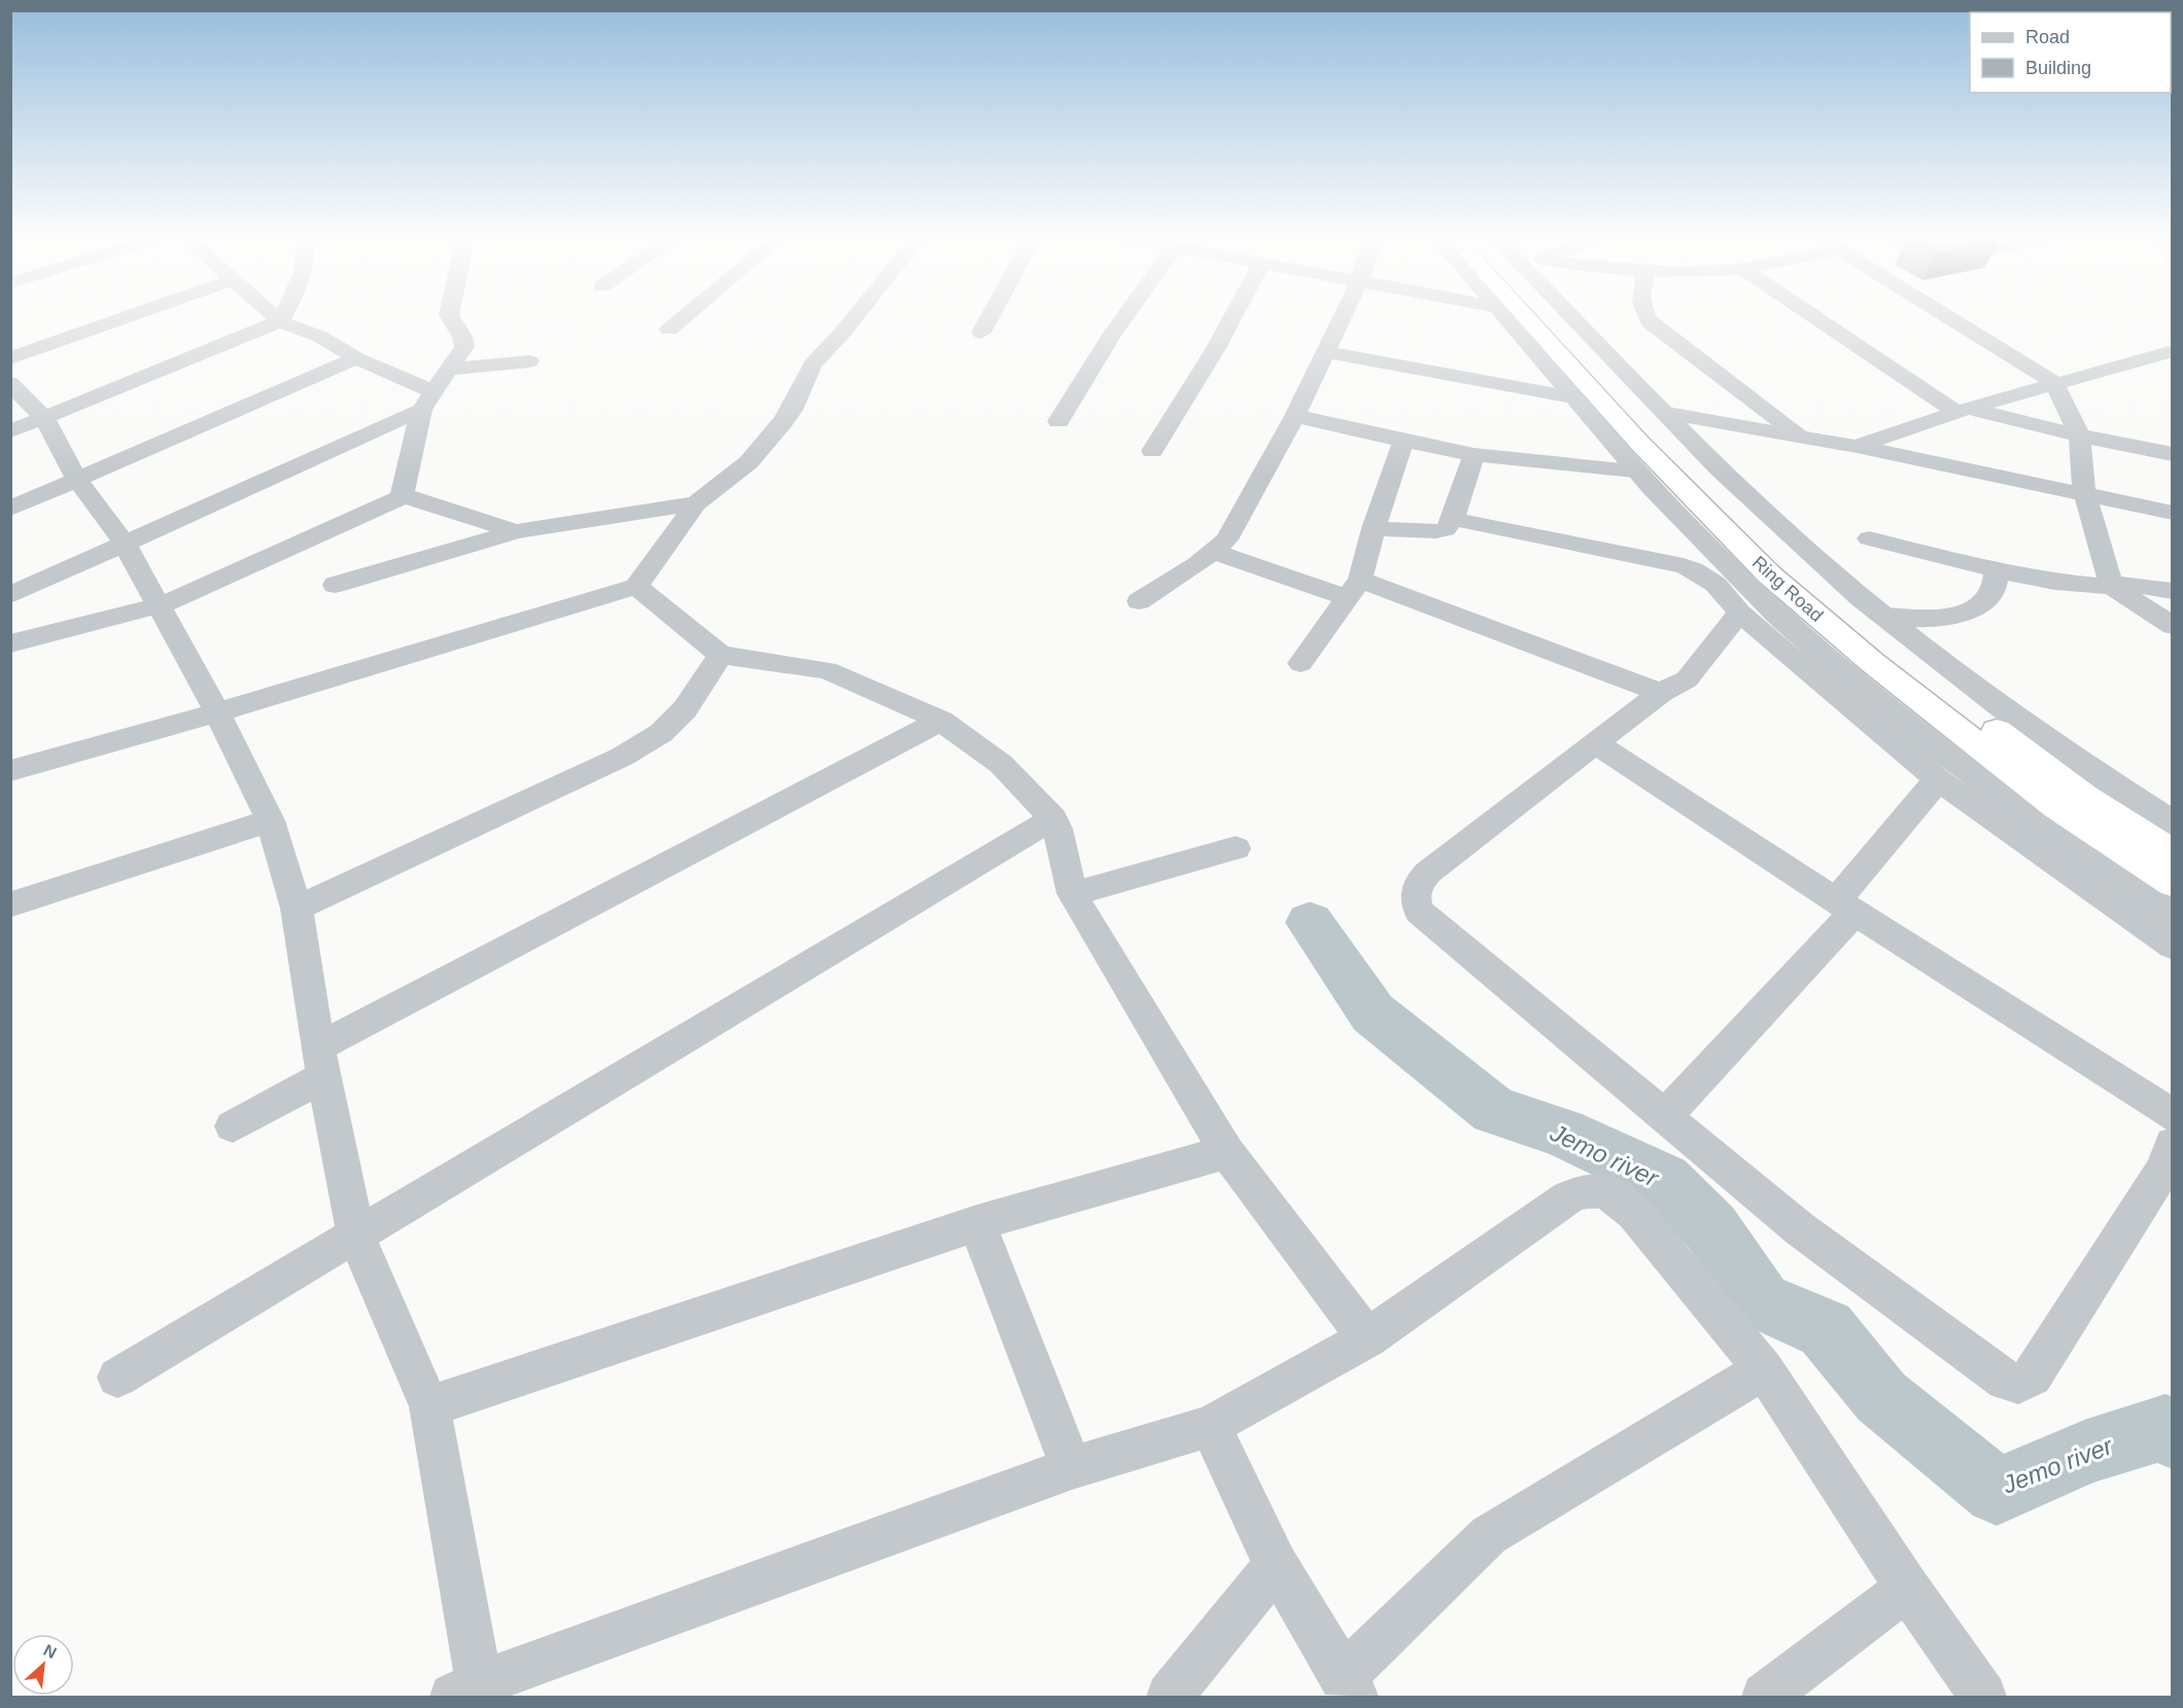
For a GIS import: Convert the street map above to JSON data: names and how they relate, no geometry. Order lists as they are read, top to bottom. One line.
{"streets":{"highway":["Ring Road"]},"water":["Jemo river"],"legend":["Road","Building"],"north":"top right"}
